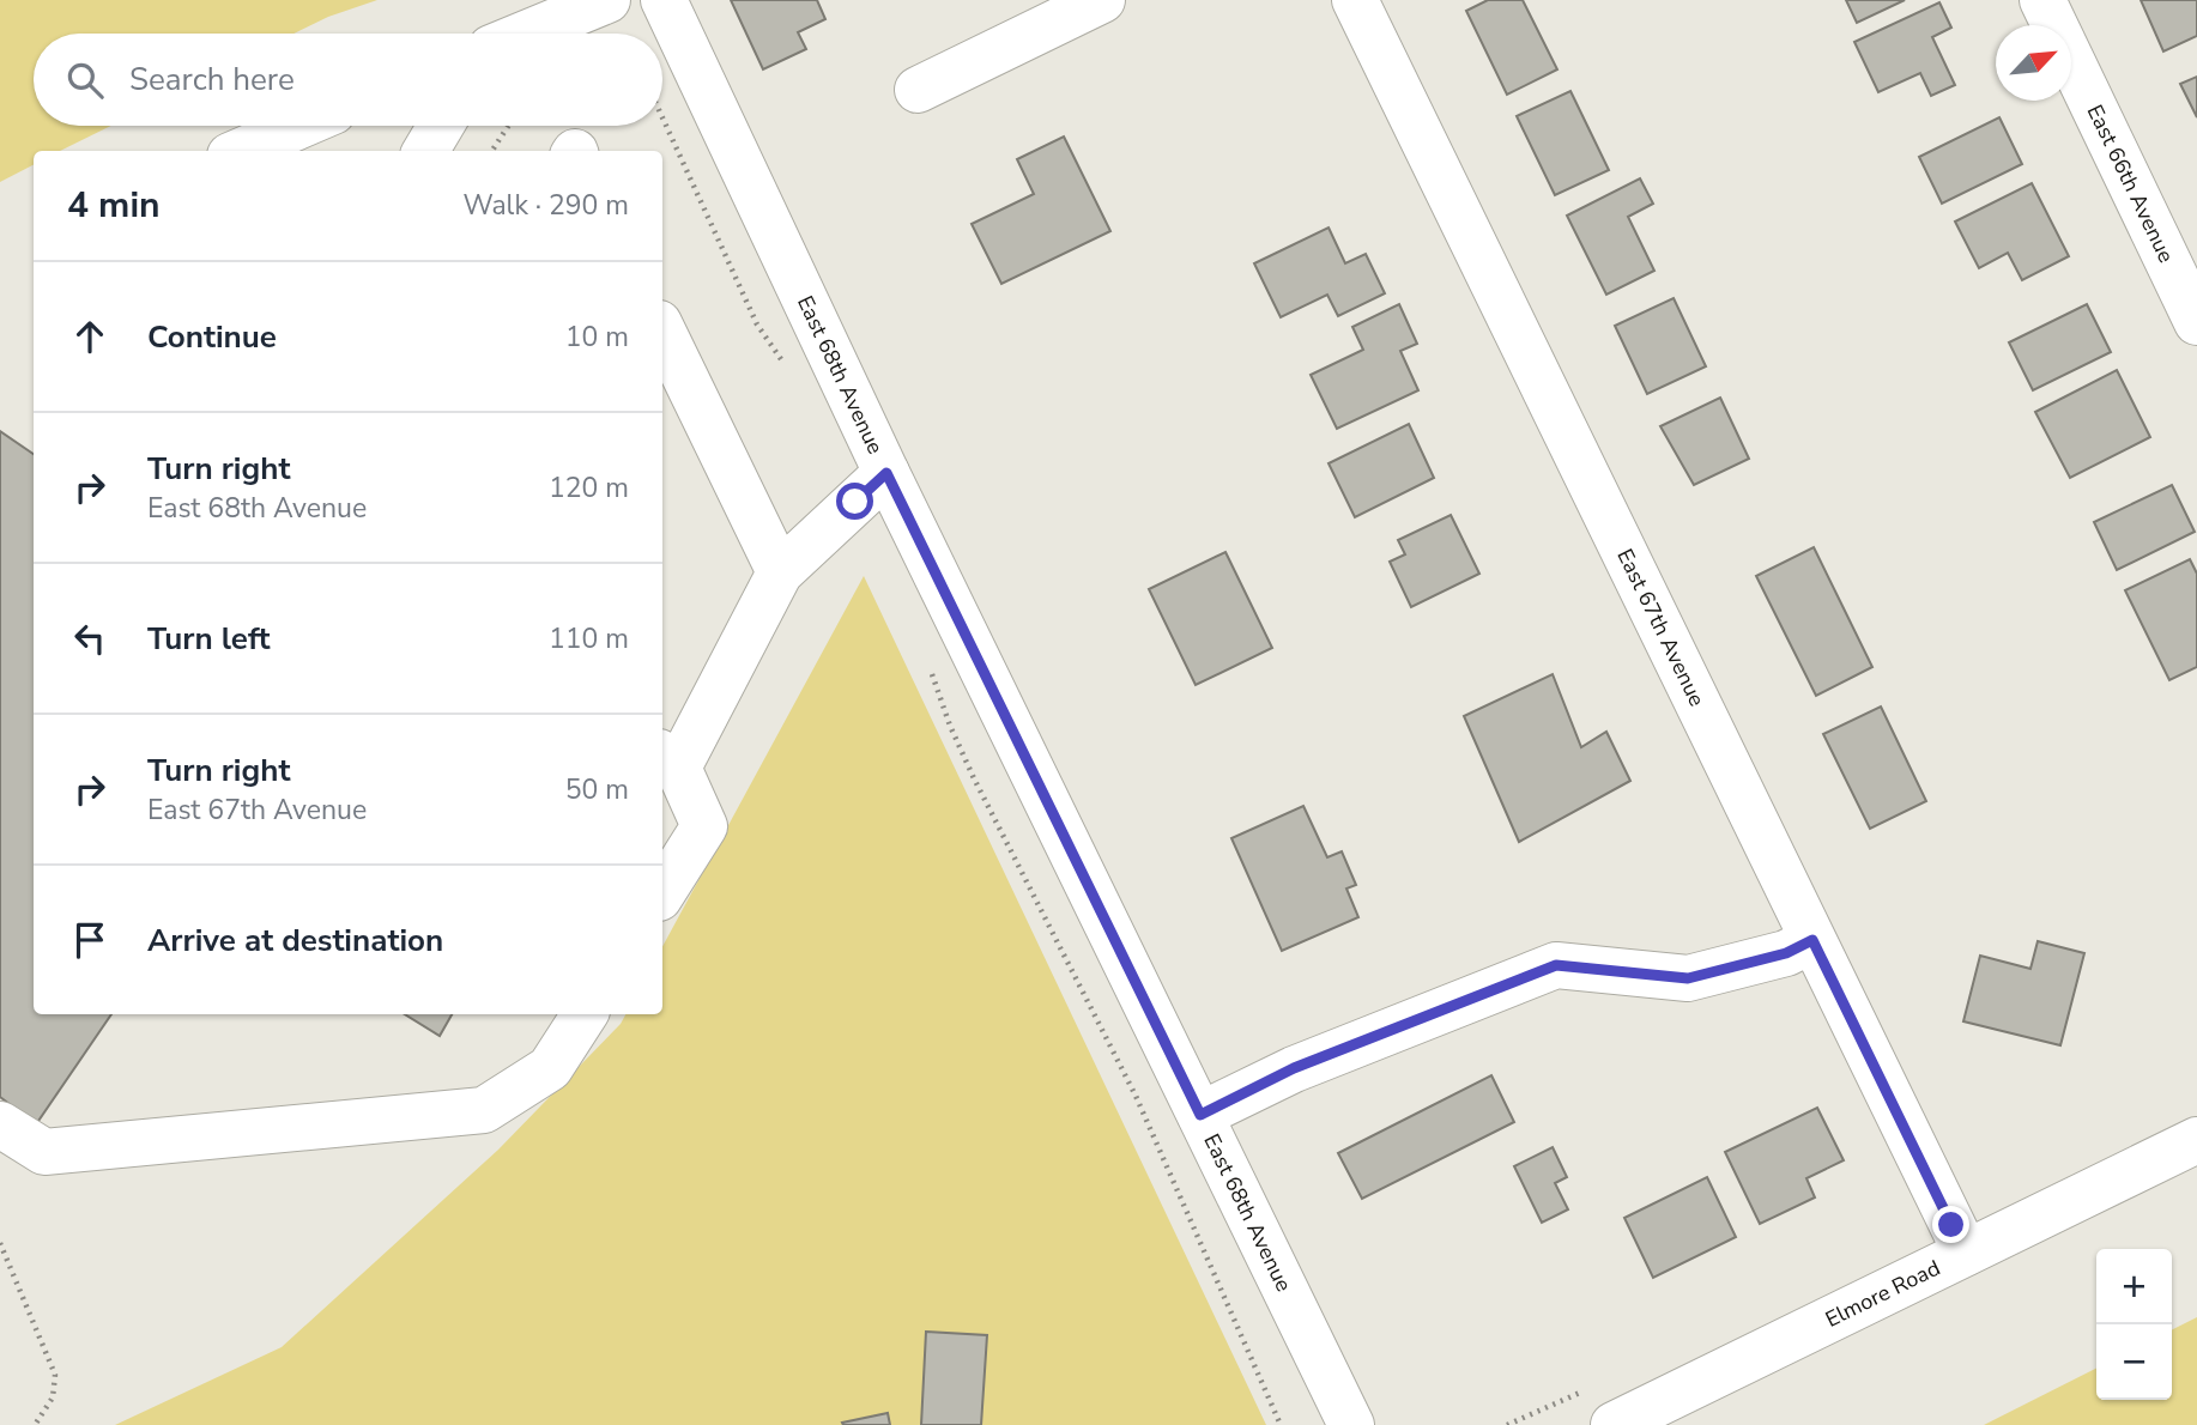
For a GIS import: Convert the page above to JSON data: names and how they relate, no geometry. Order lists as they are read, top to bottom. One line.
{"streets":{"street":["East 66th Avenue","East 68th Avenue","East 67th Avenue","Elmore Road"]},"crossings":[["East 67th Avenue","Elmore Road"]],"north":"top right","page":{"search":"Search here","heading":["4 min","Walk · 290 m"],"list":[["Continue","10 m"],["Turn right","East 68th Avenue","120 m"],["Turn left","110 m"],["Turn right","East 67th Avenue","50 m"],"Arrive at destination"],"map_buttons":["+","−"]}}
